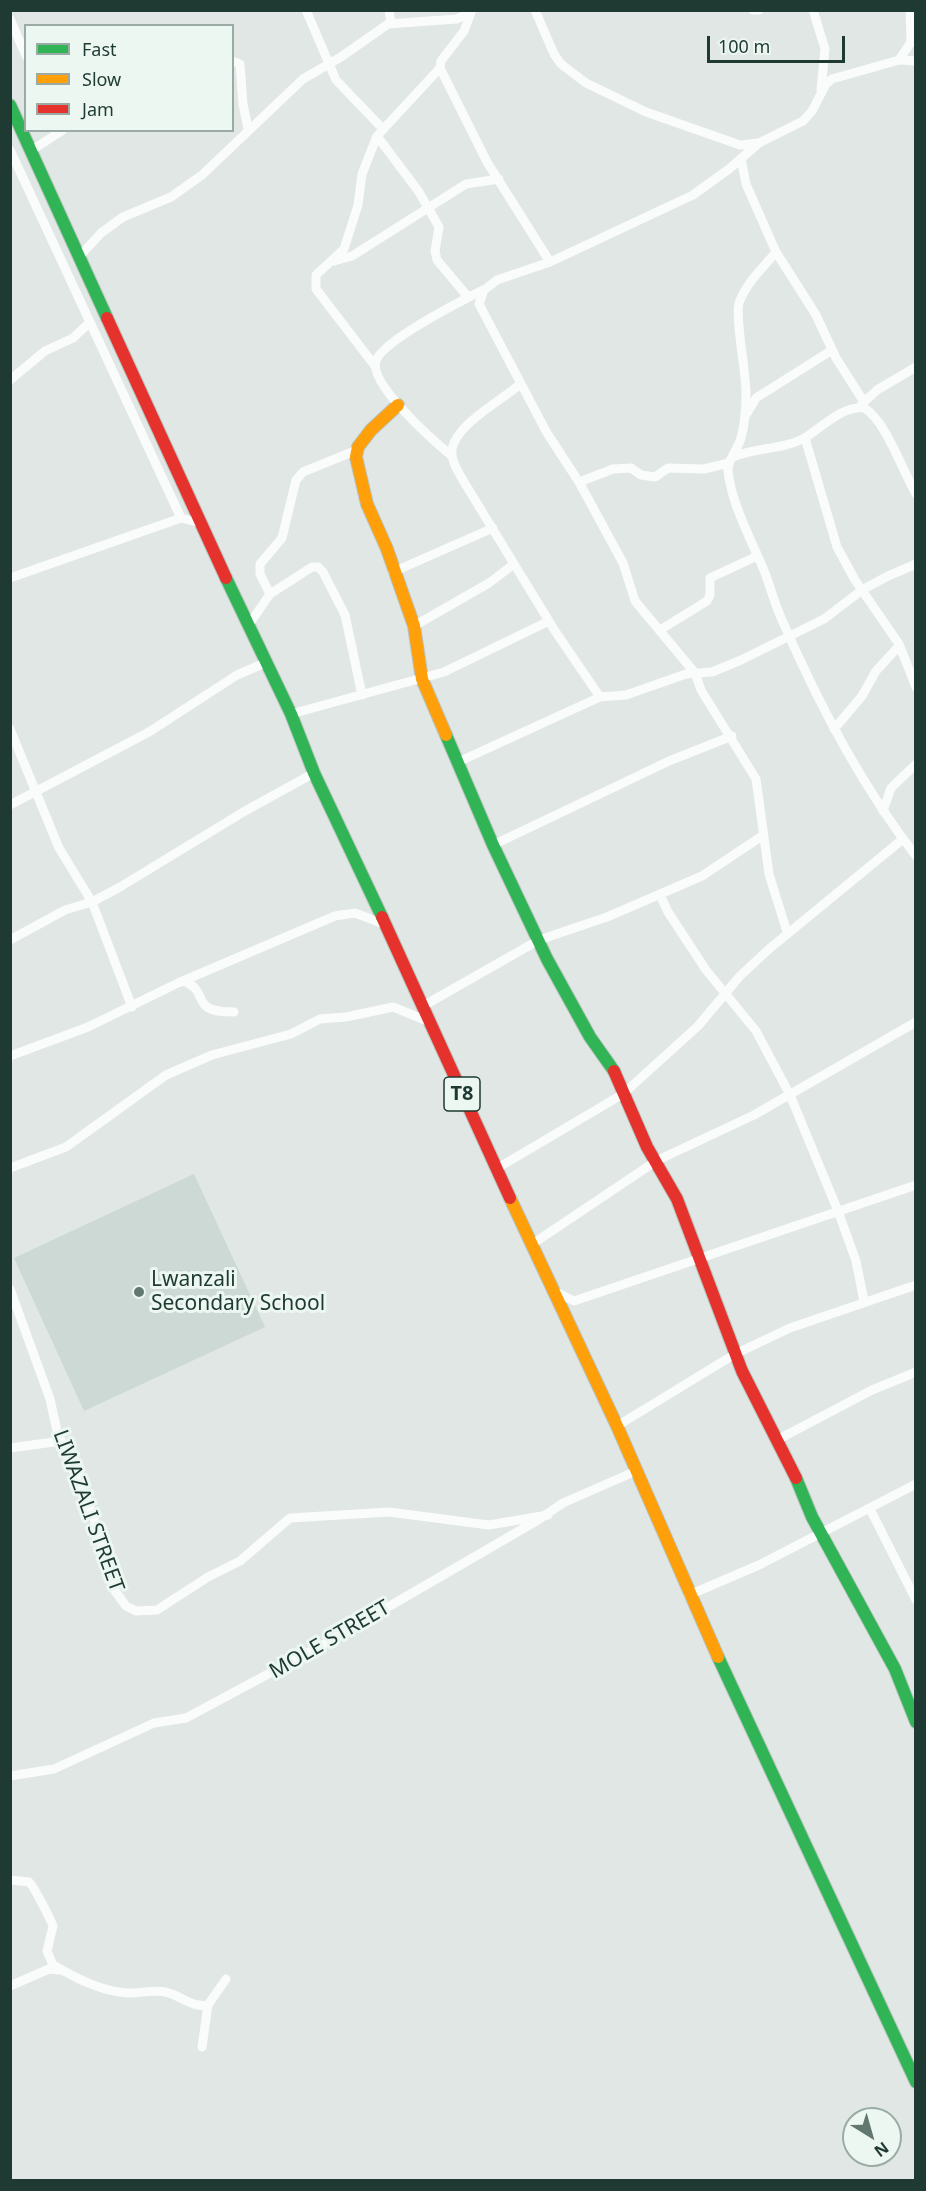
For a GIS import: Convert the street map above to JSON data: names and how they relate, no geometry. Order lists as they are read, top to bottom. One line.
{"streets":{"main road":["T8"],"street":["LIWAZALI STREET","MOLE STREET"]},"crossings":[["T8","MOLE STREET"],["LIWAZALI STREET","MOLE STREET"]],"places":["Lwanzali Secondary School"],"legend":["Fast","Slow","Jam"],"scale_bar":"100 m","north":"bottom right"}
